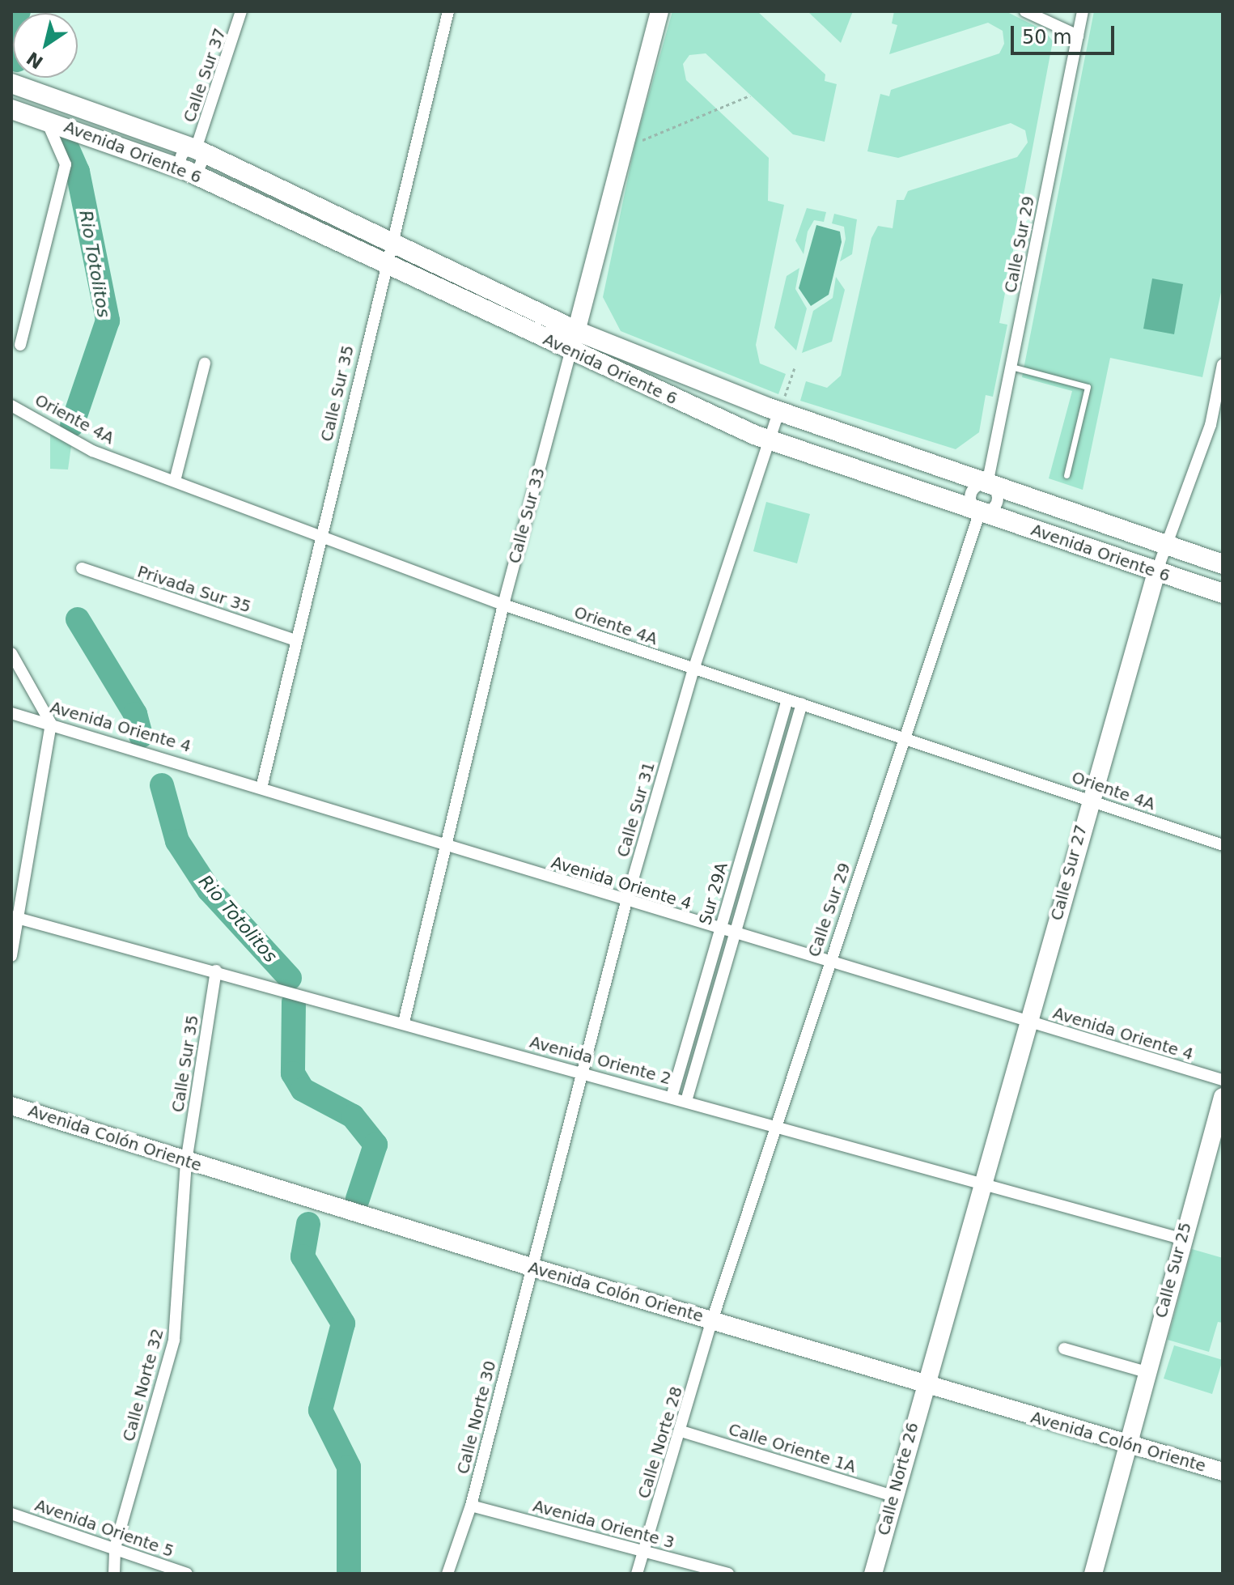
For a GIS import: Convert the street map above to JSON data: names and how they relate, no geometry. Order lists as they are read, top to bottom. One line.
{"streets":{"main road":["Avenida Oriente 6"],"street":["Calle Sur 37","Calle Sur 29","Calle Sur 35","Oriente 4A","Calle Sur 33","Privada Sur 35","Avenida Oriente 4","Calle Sur 31","Calle Sur 27","Sur 29A","Avenida Oriente 2","Avenida Colón Oriente","Calle Sur 25","Calle Norte 32","Calle Norte 30","Calle Norte 28","Calle Oriente 1A","Calle Norte 26","Avenida Oriente 3","Avenida Oriente 5"]},"crossings":[["Calle Sur 37","Avenida Oriente 6"],["Avenida Oriente 6","Calle Sur 29"],["Avenida Oriente 6","Calle Sur 35"],["Avenida Oriente 6","Calle Sur 33"],["Avenida Oriente 6","Calle Sur 31"],["Avenida Oriente 6","Calle Sur 27"],["Calle Sur 29","Oriente 4A"],["Calle Sur 29","Avenida Oriente 4"],["Calle Sur 29","Avenida Oriente 2"],["Calle Sur 29","Avenida Colón Oriente"],["Calle Sur 29","Calle Norte 28"],["Calle Sur 35","Oriente 4A"],["Calle Sur 35","Privada Sur 35"],["Calle Sur 35","Avenida Oriente 4"],["Calle Sur 35","Avenida Oriente 2"],["Calle Sur 35","Avenida Colón Oriente"],["Calle Sur 35","Calle Norte 32"],["Oriente 4A","Calle Sur 33"],["Oriente 4A","Calle Sur 31"],["Oriente 4A","Calle Sur 27"],["Oriente 4A","Sur 29A"],["Calle Sur 33","Avenida Oriente 4"],["Calle Sur 33","Avenida Oriente 2"],["Avenida Oriente 4","Calle Sur 31"],["Avenida Oriente 4","Calle Sur 27"],["Avenida Oriente 4","Sur 29A"],["Calle Sur 31","Avenida Oriente 2"],["Calle Sur 31","Avenida Colón Oriente"],["Calle Sur 31","Calle Norte 30"],["Calle Sur 27","Avenida Oriente 2"],["Calle Sur 27","Avenida Colón Oriente"],["Calle Sur 27","Calle Norte 26"],["Sur 29A","Avenida Oriente 2"],["Avenida Oriente 2","Calle Sur 25"],["Avenida Colón Oriente","Calle Sur 25"],["Avenida Colón Oriente","Calle Norte 32"],["Avenida Colón Oriente","Calle Norte 30"],["Avenida Colón Oriente","Calle Norte 28"],["Avenida Colón Oriente","Calle Norte 26"],["Calle Norte 32","Avenida Oriente 5"],["Calle Norte 30","Avenida Oriente 3"],["Calle Norte 28","Calle Oriente 1A"],["Calle Norte 28","Avenida Oriente 3"],["Calle Oriente 1A","Calle Norte 26"]],"water":["Rio Totolitos"],"scale_bar":"50 m","north":"bottom left"}
